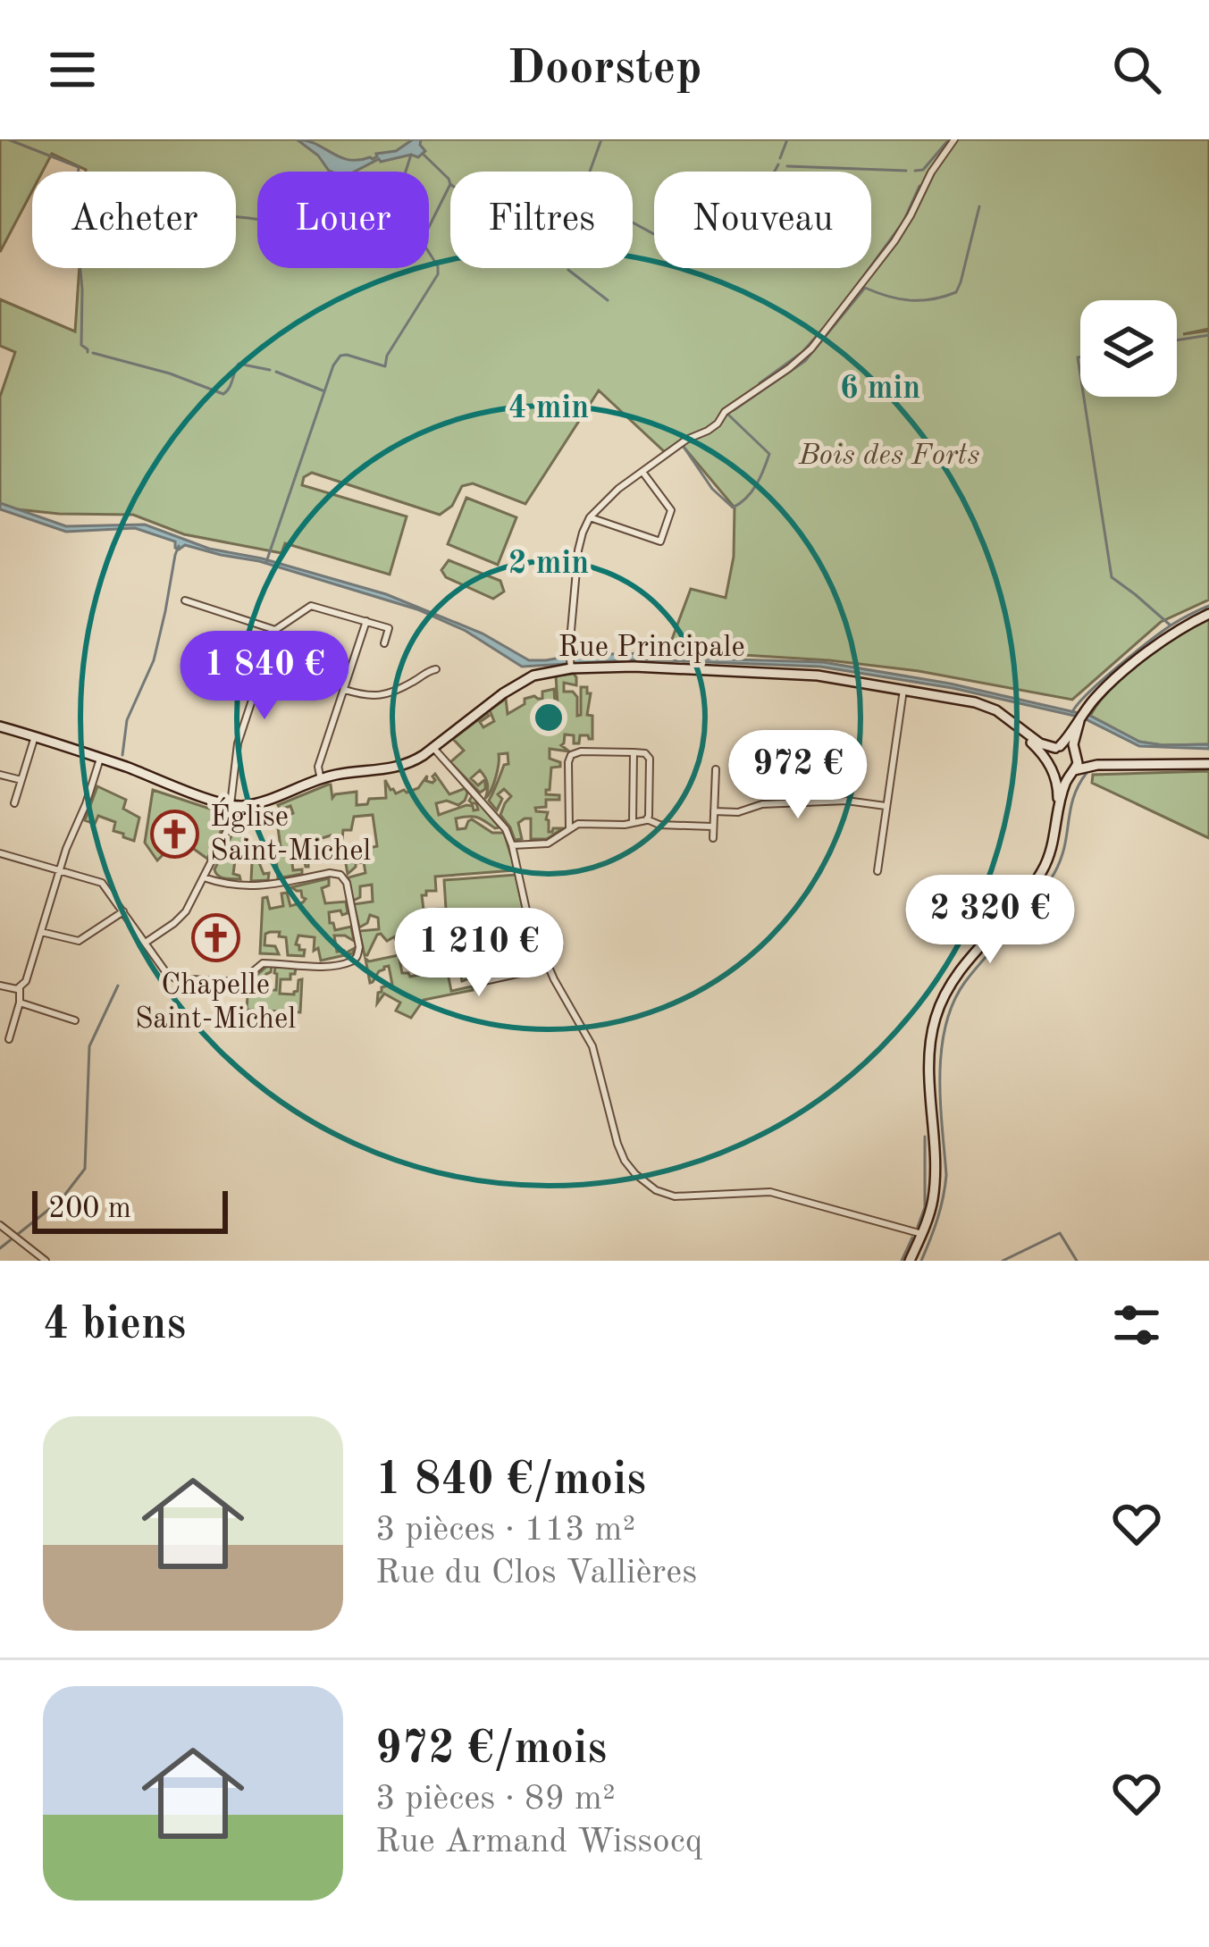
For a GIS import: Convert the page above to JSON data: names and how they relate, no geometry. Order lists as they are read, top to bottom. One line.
{"streets":{"street":["Rue Principale"]},"parks":["Bois des Forts"],"places":{"church":["Église Saint-Michel","Chapelle Saint-Michel"]},"scale_bar":"200 m","page":{"header":"Doorstep","chip":["Acheter","Louer","Filtres","Nouveau"],"price":["1 840 €","972 €","2 320 €","1 210 €"],"scale":"200 m","heading":"4 biens","list":[{"name":"1 840 €/mois","note":"3 pièces · 113 m² · Rue du Clos Vallières"},{"name":"972 €/mois","note":"3 pièces · 89 m² · Rue Armand Wissocq"}]},"rings":["6 min","4 min","2 min"]}
